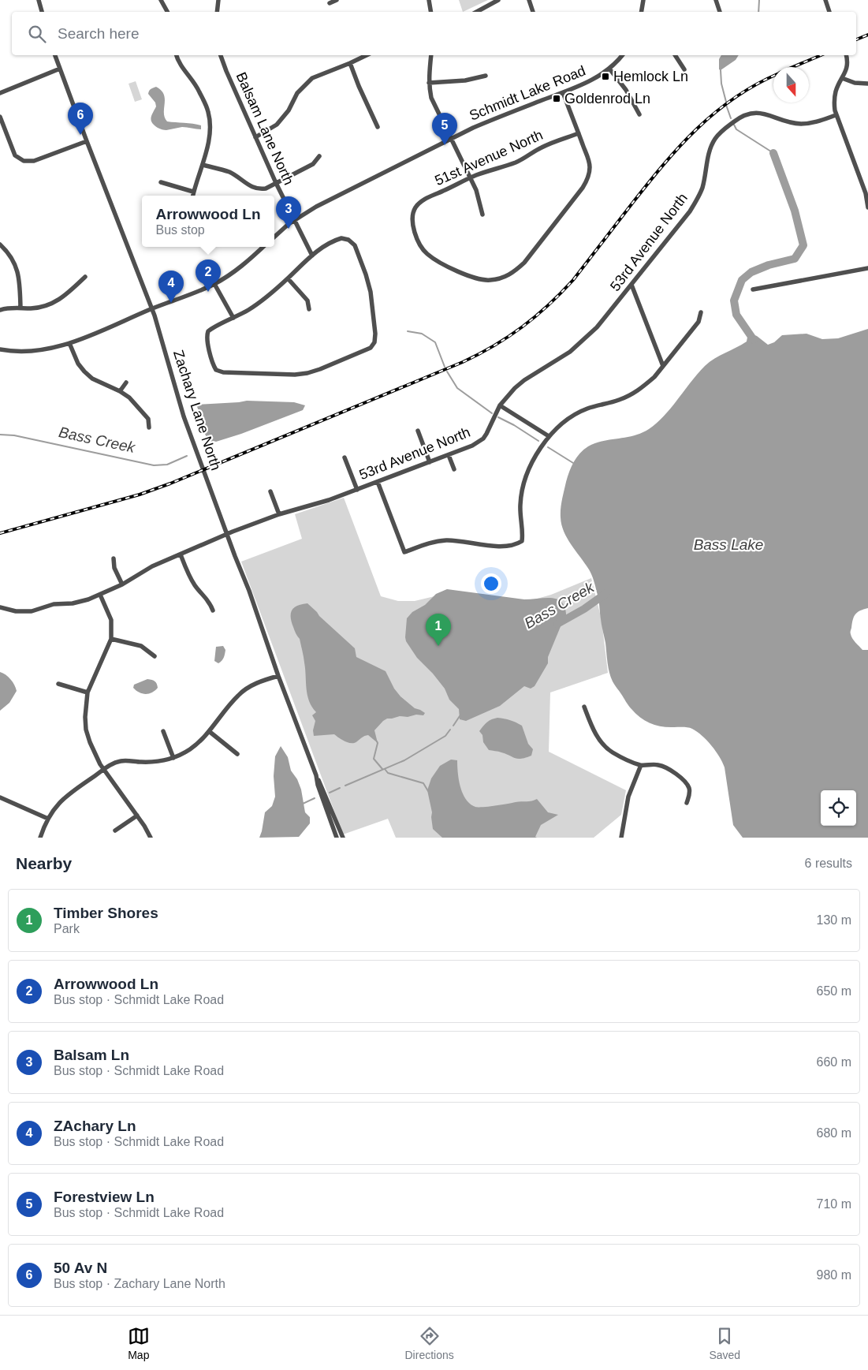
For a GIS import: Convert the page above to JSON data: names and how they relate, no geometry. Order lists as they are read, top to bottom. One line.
{"streets":{"street":["Schmidt Lake Road","Balsam Lane North","51st Avenue North","53rd Avenue North","Zachary Lane North"]},"crossings":[["Schmidt Lake Road","Balsam Lane North"],["53rd Avenue North","Zachary Lane North"]],"water":["Bass Creek","Bass Lake"],"places":{"transit":["Hemlock Ln","Goldenrod Ln"]},"north":"bottom","page":{"search":"Search here","pins":["6","5","3","2","4","1"],"popup":["Arrowwood Ln","Bus stop"],"heading":["Nearby","6 results"],"list":[{"mark":"1","name":"Timber Shores","note":"Park","value":"130 m"},{"mark":"2","name":"Arrowwood Ln","note":"Bus stop · Schmidt Lake Road","value":"650 m"},{"mark":"3","name":"Balsam Ln","note":"Bus stop · Schmidt Lake Road","value":"660 m"},{"mark":"4","name":"ZAchary Ln","note":"Bus stop · Schmidt Lake Road","value":"680 m"},{"mark":"5","name":"Forestview Ln","note":"Bus stop · Schmidt Lake Road","value":"710 m"},{"mark":"6","name":"50 Av N","note":"Bus stop · Zachary Lane North","value":"980 m"}],"nav":["Map","Directions","Saved"]}}
